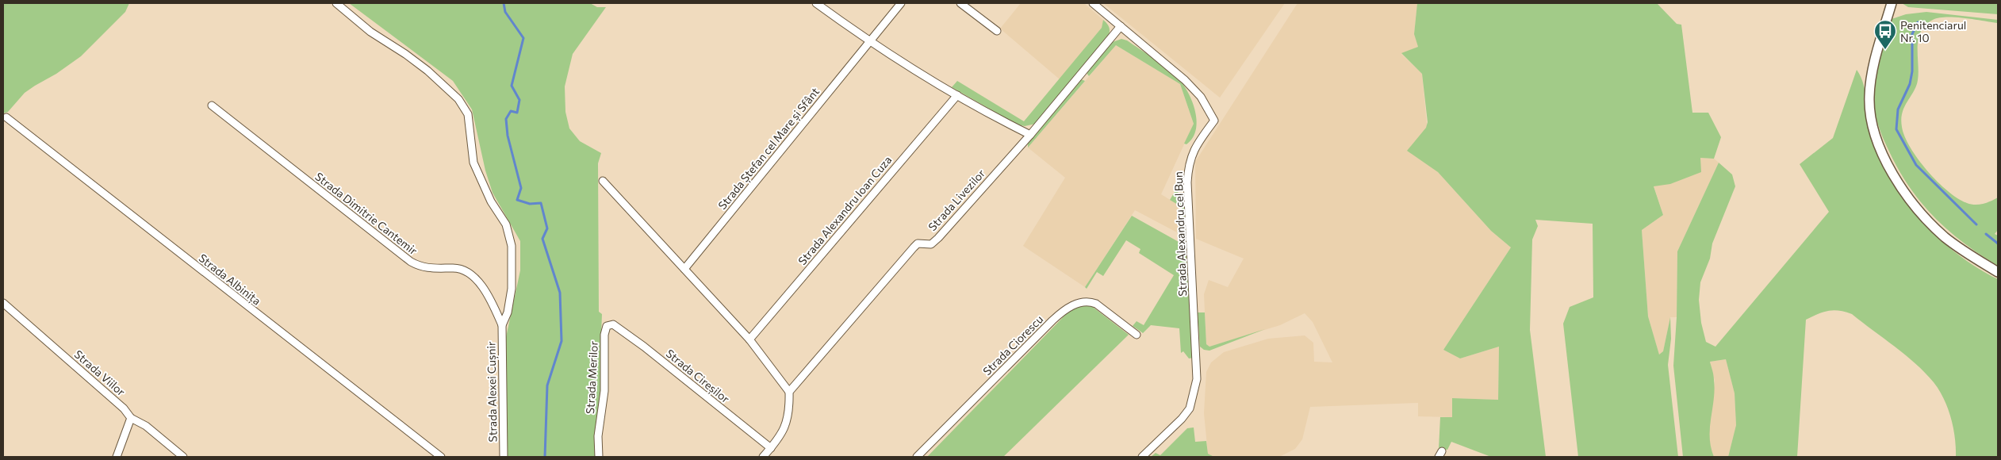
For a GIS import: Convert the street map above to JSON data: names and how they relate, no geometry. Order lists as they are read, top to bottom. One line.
{"streets":{"street":["Strada Ștefan cel Mare și Sfânt","Strada Livezilor","Strada Alexandru Ioan Cuza","Strada Dimitrie Cantemir","Strada Alexandru cel Bun","Strada Albinița","Strada Ciorescu","Strada Viilor","Strada Cireșilor","Strada Merilor","Strada Alexei Cușnir"]},"crossings":[["Strada Livezilor","Strada Alexandru cel Bun"],["Strada Dimitrie Cantemir","Strada Alexei Cușnir"],["Strada Cireșilor","Strada Merilor"]],"places":{"bus stop":["Penitenciarul Nr. 10"]}}
